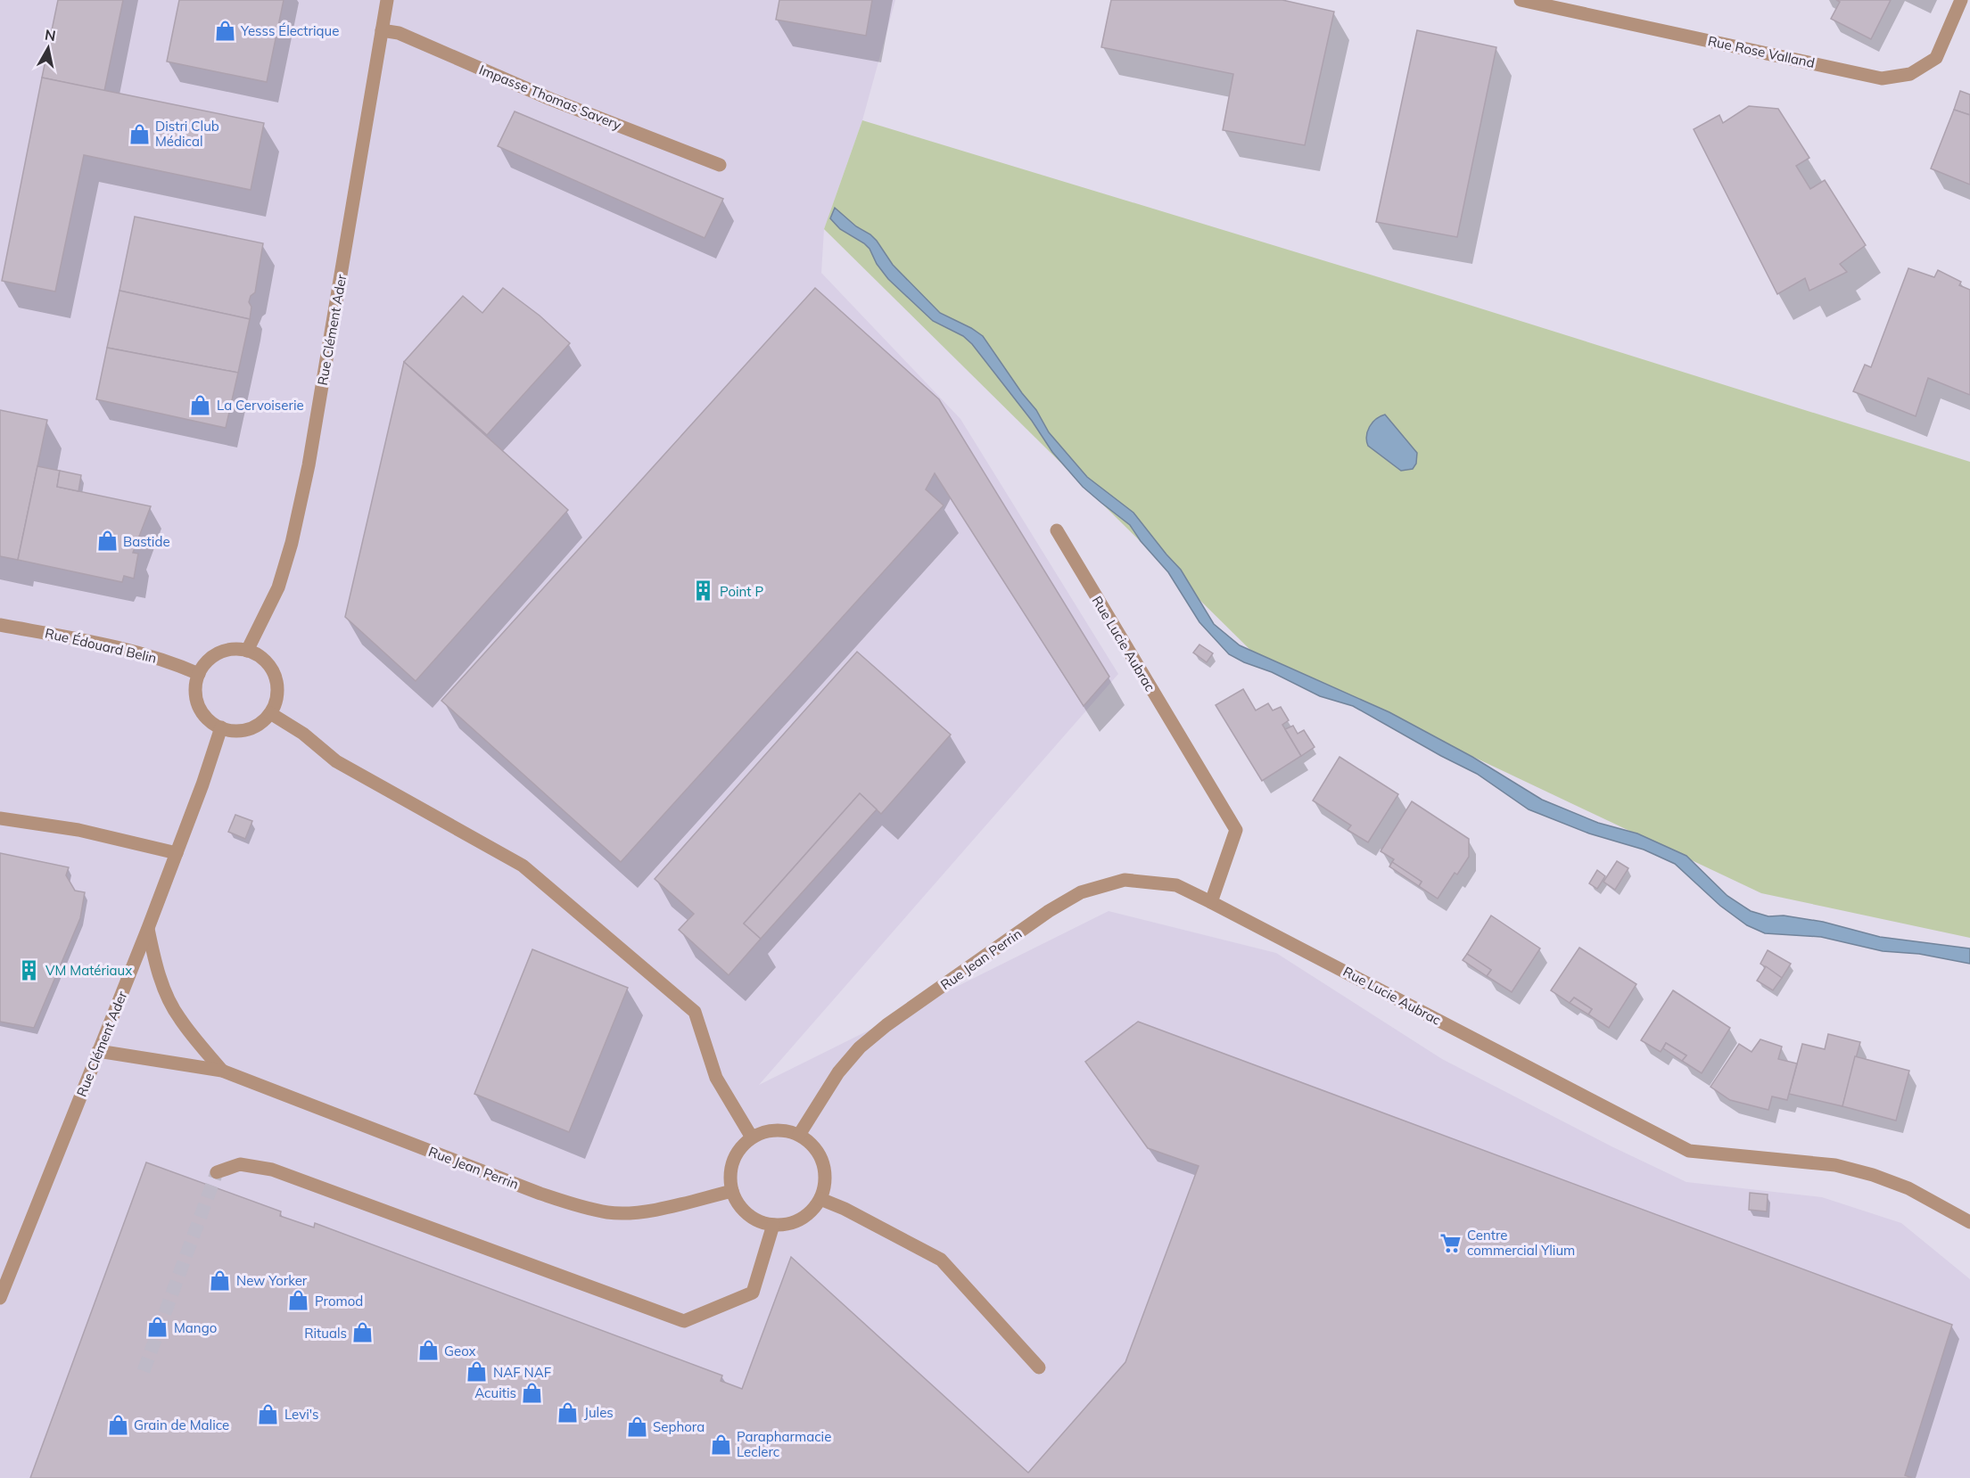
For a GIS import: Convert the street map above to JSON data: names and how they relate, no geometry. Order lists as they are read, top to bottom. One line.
{"streets":{"street":["Rue Rose Valland","Impasse Thomas Savery","Rue Clément Ader","Rue Lucie Aubrac","Rue Édouard Belin","Rue Jean Perrin"]},"crossings":[["Impasse Thomas Savery","Rue Clément Ader"],["Rue Clément Ader","Rue Édouard Belin"],["Rue Clément Ader","Rue Jean Perrin"],["Rue Lucie Aubrac","Rue Jean Perrin"]],"places":{"shop":["Yesss Électrique","Distri Club Médical","La Cervoiserie","Bastide","New Yorker","Promod","Mango","Rituals","Geox","NAF NAF","Acuitis","Jules","Levi's","Grain de Malice","Sephora","Parapharmacie Leclerc"],"building":["Point P","VM Matériaux"],"supermarket":["Centre commercial Ylium"]},"north":"top"}
